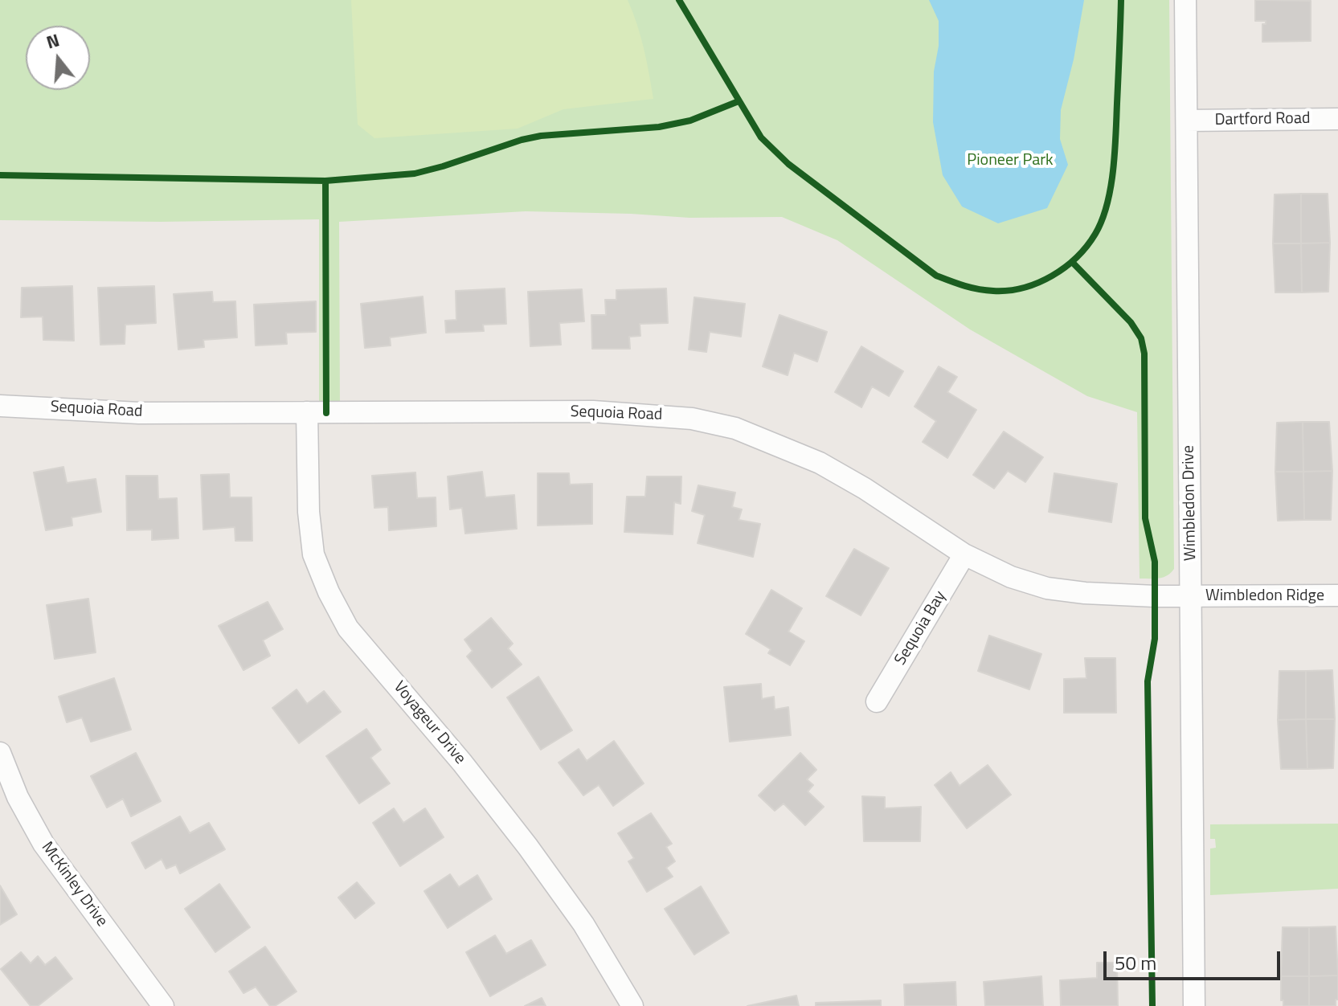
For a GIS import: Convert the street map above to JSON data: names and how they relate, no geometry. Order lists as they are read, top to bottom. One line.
{"streets":{"street":["Dartford Road","Sequoia Road","Wimbledon Drive","Wimbledon Ridge","Sequoia Bay","Voyageur Drive","McKinley Drive"]},"crossings":[["Dartford Road","Wimbledon Drive"],["Sequoia Road","Wimbledon Drive"],["Sequoia Road","Wimbledon Ridge"],["Sequoia Road","Sequoia Bay"],["Sequoia Road","Voyageur Drive"],["Wimbledon Drive","Wimbledon Ridge"]],"parks":["Pioneer Park"],"scale_bar":"50 m","north":"top"}
